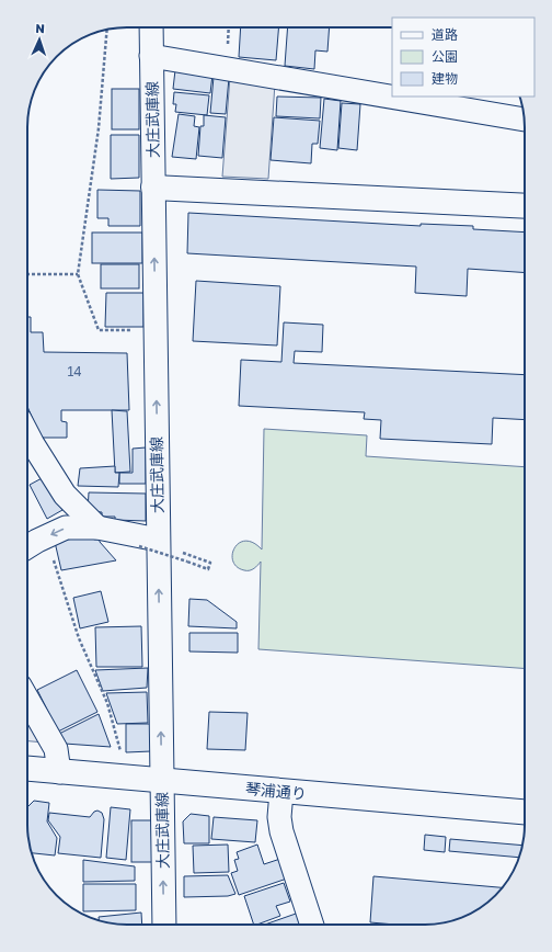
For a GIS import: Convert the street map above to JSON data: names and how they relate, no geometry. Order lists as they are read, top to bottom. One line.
{"streets":{"street":["大庄武庫線","琴浦通り"]},"crossings":[["大庄武庫線","琴浦通り"]],"one_way":["大庄武庫線"],"house_numbers":["14"],"legend":["道路","公園","建物"],"north":"top"}
